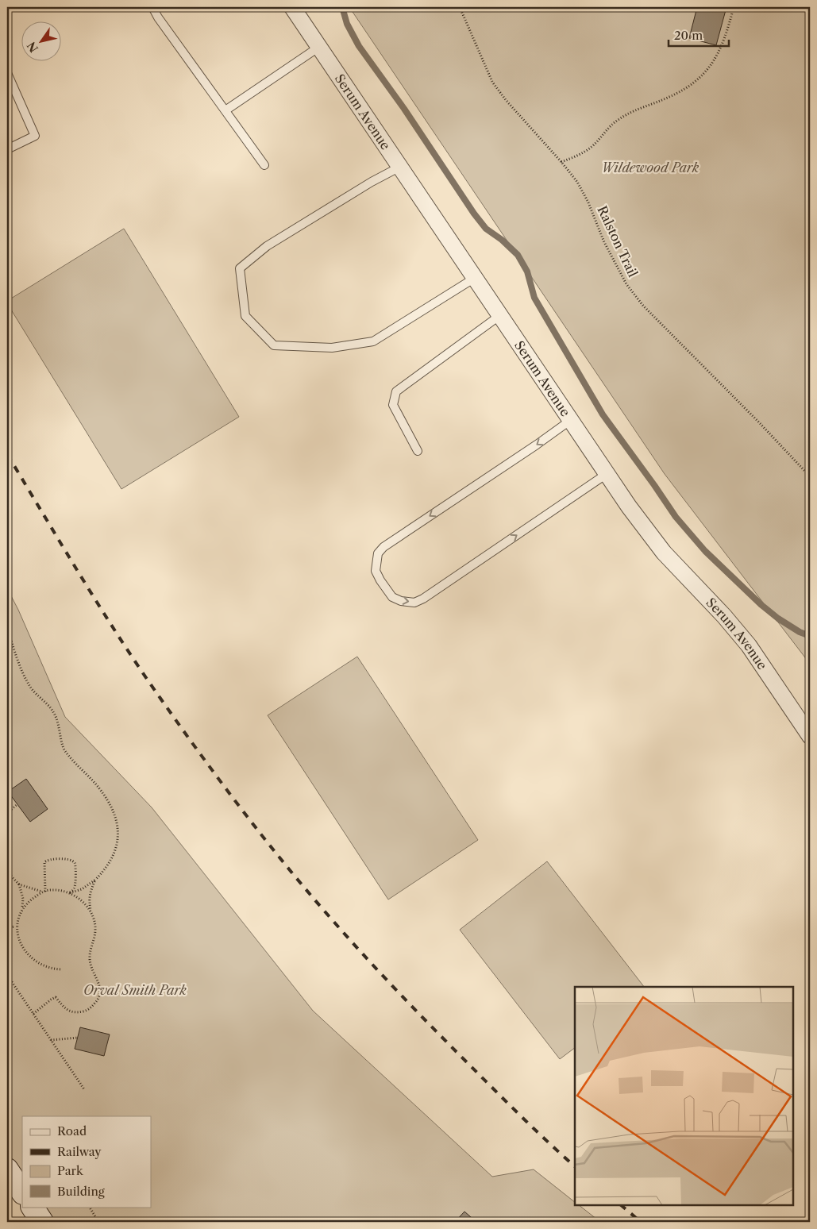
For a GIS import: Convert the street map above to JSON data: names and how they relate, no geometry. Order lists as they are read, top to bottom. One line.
{"streets":{"street":["Serum Avenue"],"path":["Ralston Trail"]},"parks":["Wildewood Park","Orval Smith Park"],"legend":["Road","Railway","Park","Building"],"scale_bar":"20 m","north":"bottom left"}
